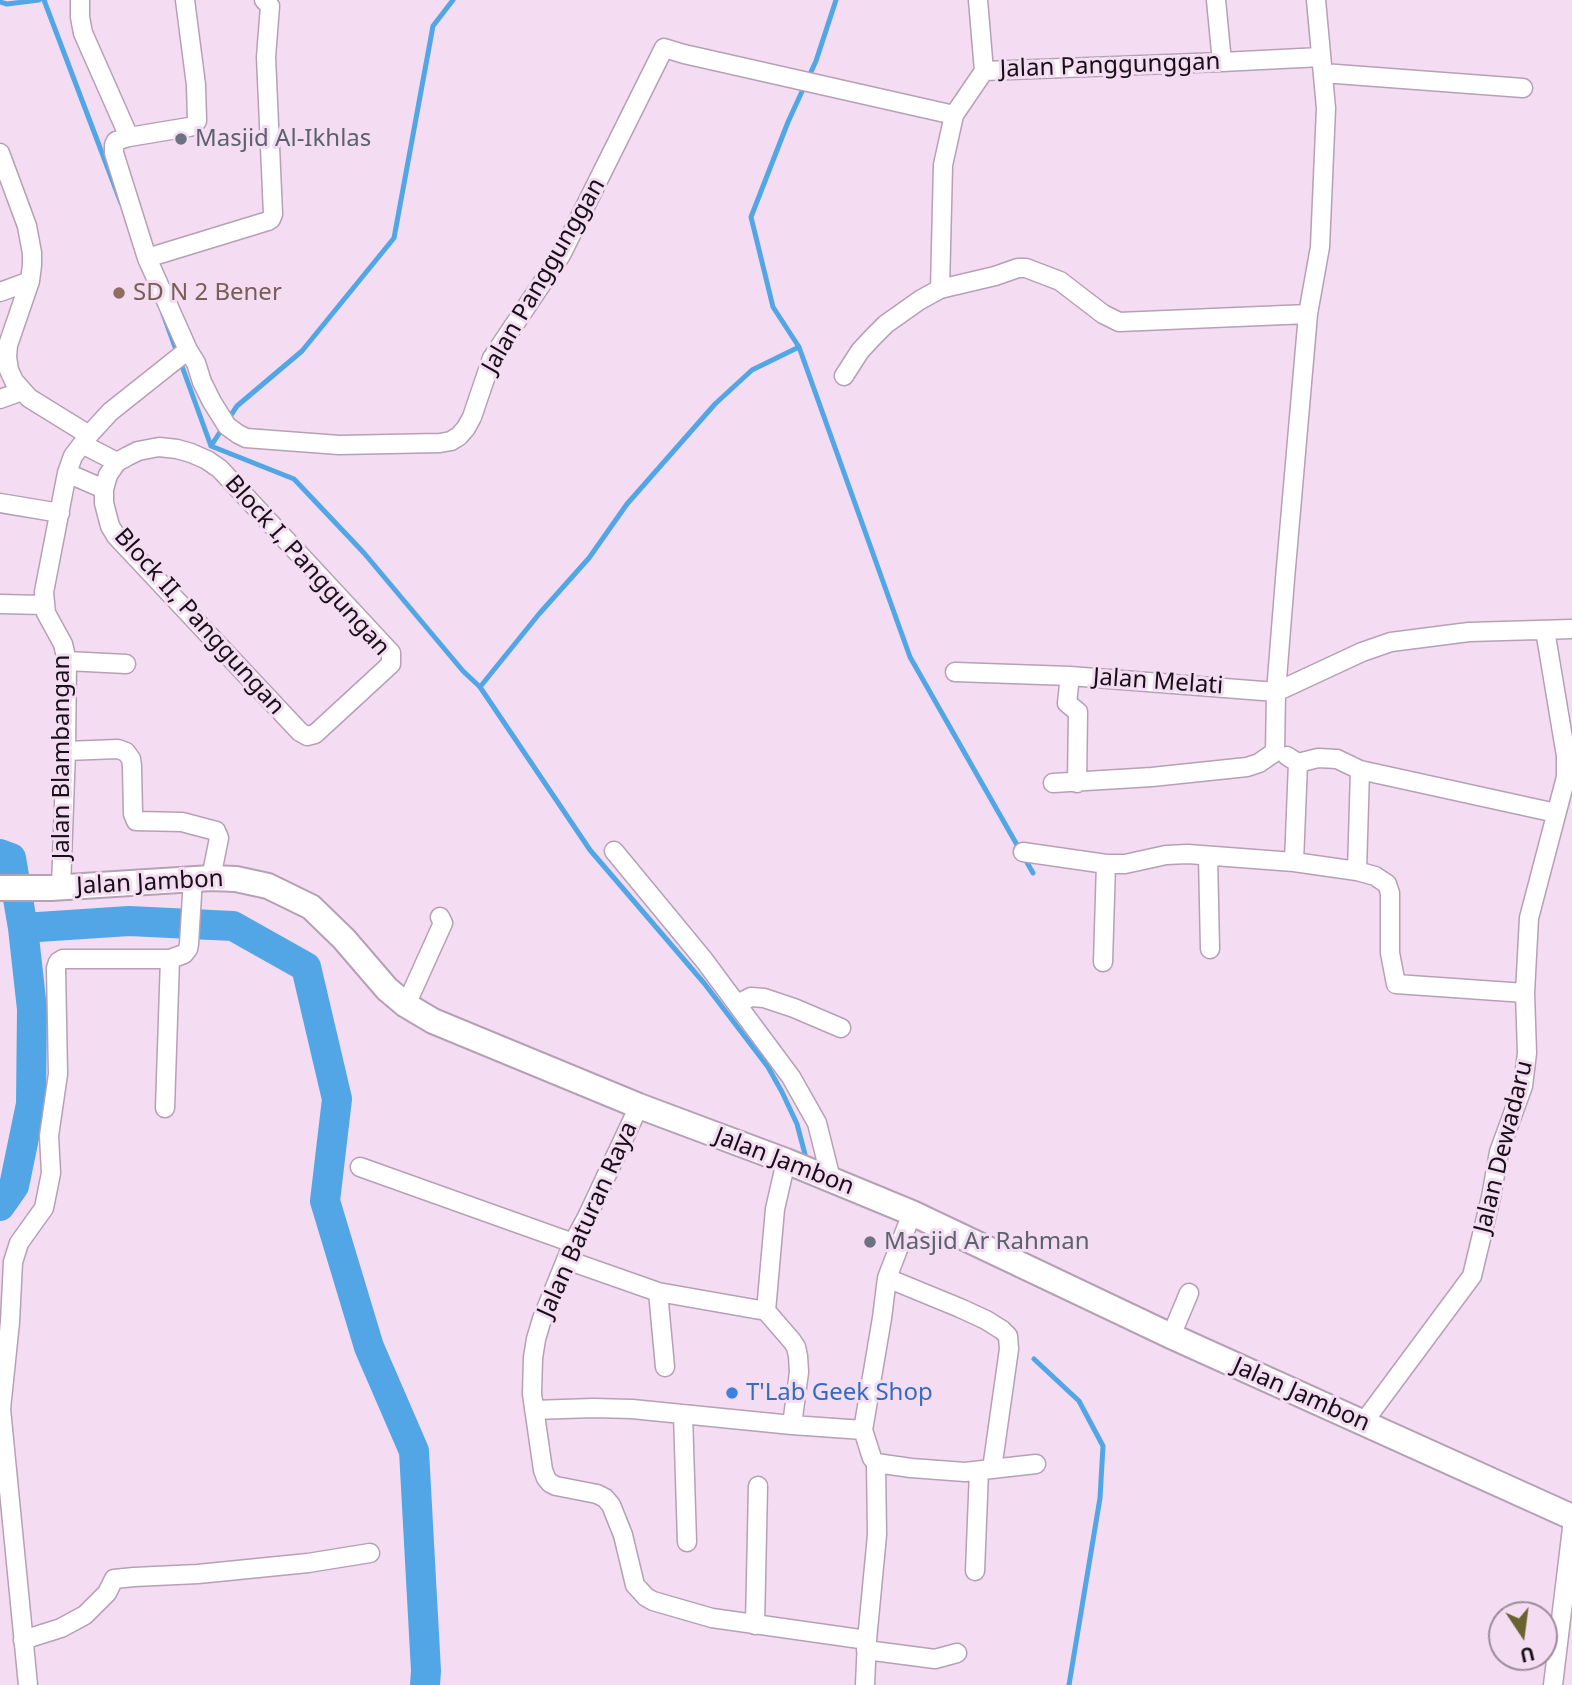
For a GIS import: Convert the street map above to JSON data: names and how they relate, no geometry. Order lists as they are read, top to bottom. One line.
{"streets":{"main road":["Jalan Jambon"],"street":["Jalan Panggunggan","Block I, Panggungan","Block II, Panggungan","Jalan Melati","Jalan Blambangan","Jalan Dewadaru","Jalan Baturan Raya"]},"crossings":[["Block I, Panggungan","Block II, Panggungan"],["Jalan Blambangan","Jalan Jambon"],["Jalan Jambon","Jalan Dewadaru"],["Jalan Jambon","Jalan Baturan Raya"]],"places":["Masjid Al-Ikhlas","SD N 2 Bener","Masjid Ar Rahman","T'Lab Geek Shop"],"north":"bottom"}
